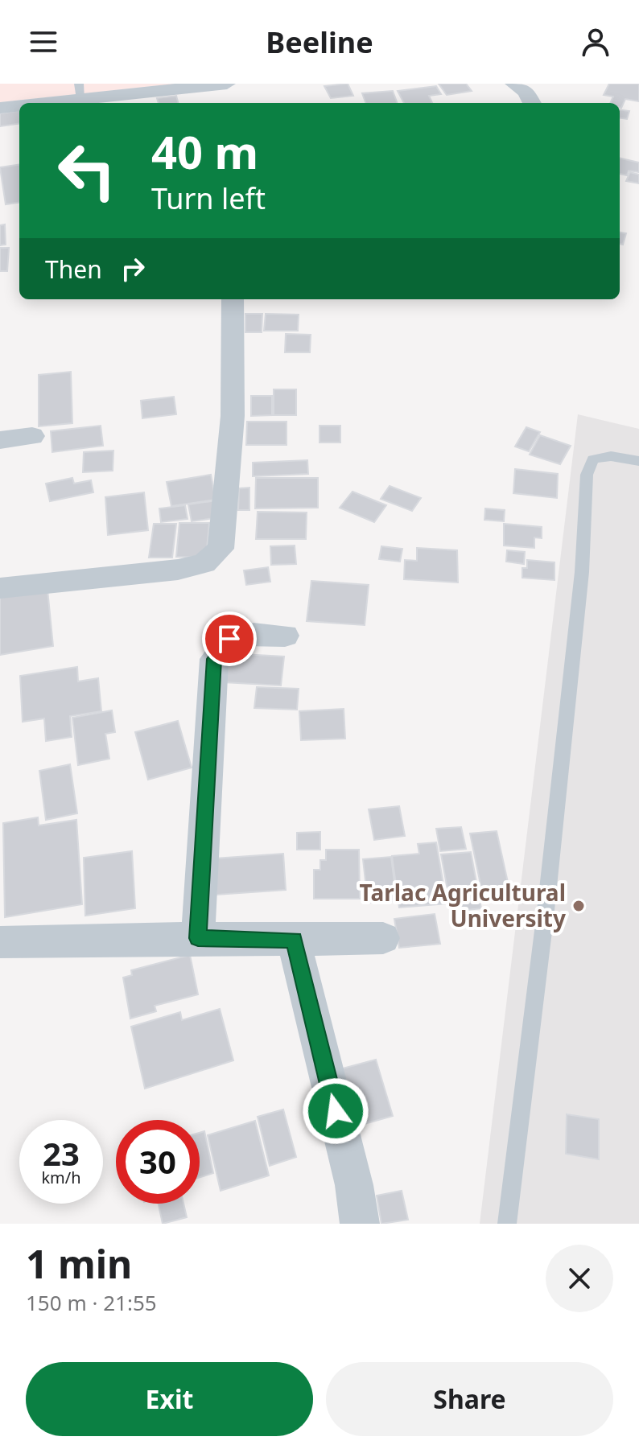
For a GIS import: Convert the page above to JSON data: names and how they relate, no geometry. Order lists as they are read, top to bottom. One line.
{"places":["Tarlac Agricultural University"],"page":{"header":"Beeline","turn":["40 m","Turn left"],"then":"Then","speed":"23 km/h","limit":"30","heading":["1 min","150 m · 21:55"],"buttons":["Exit","Share"]}}
